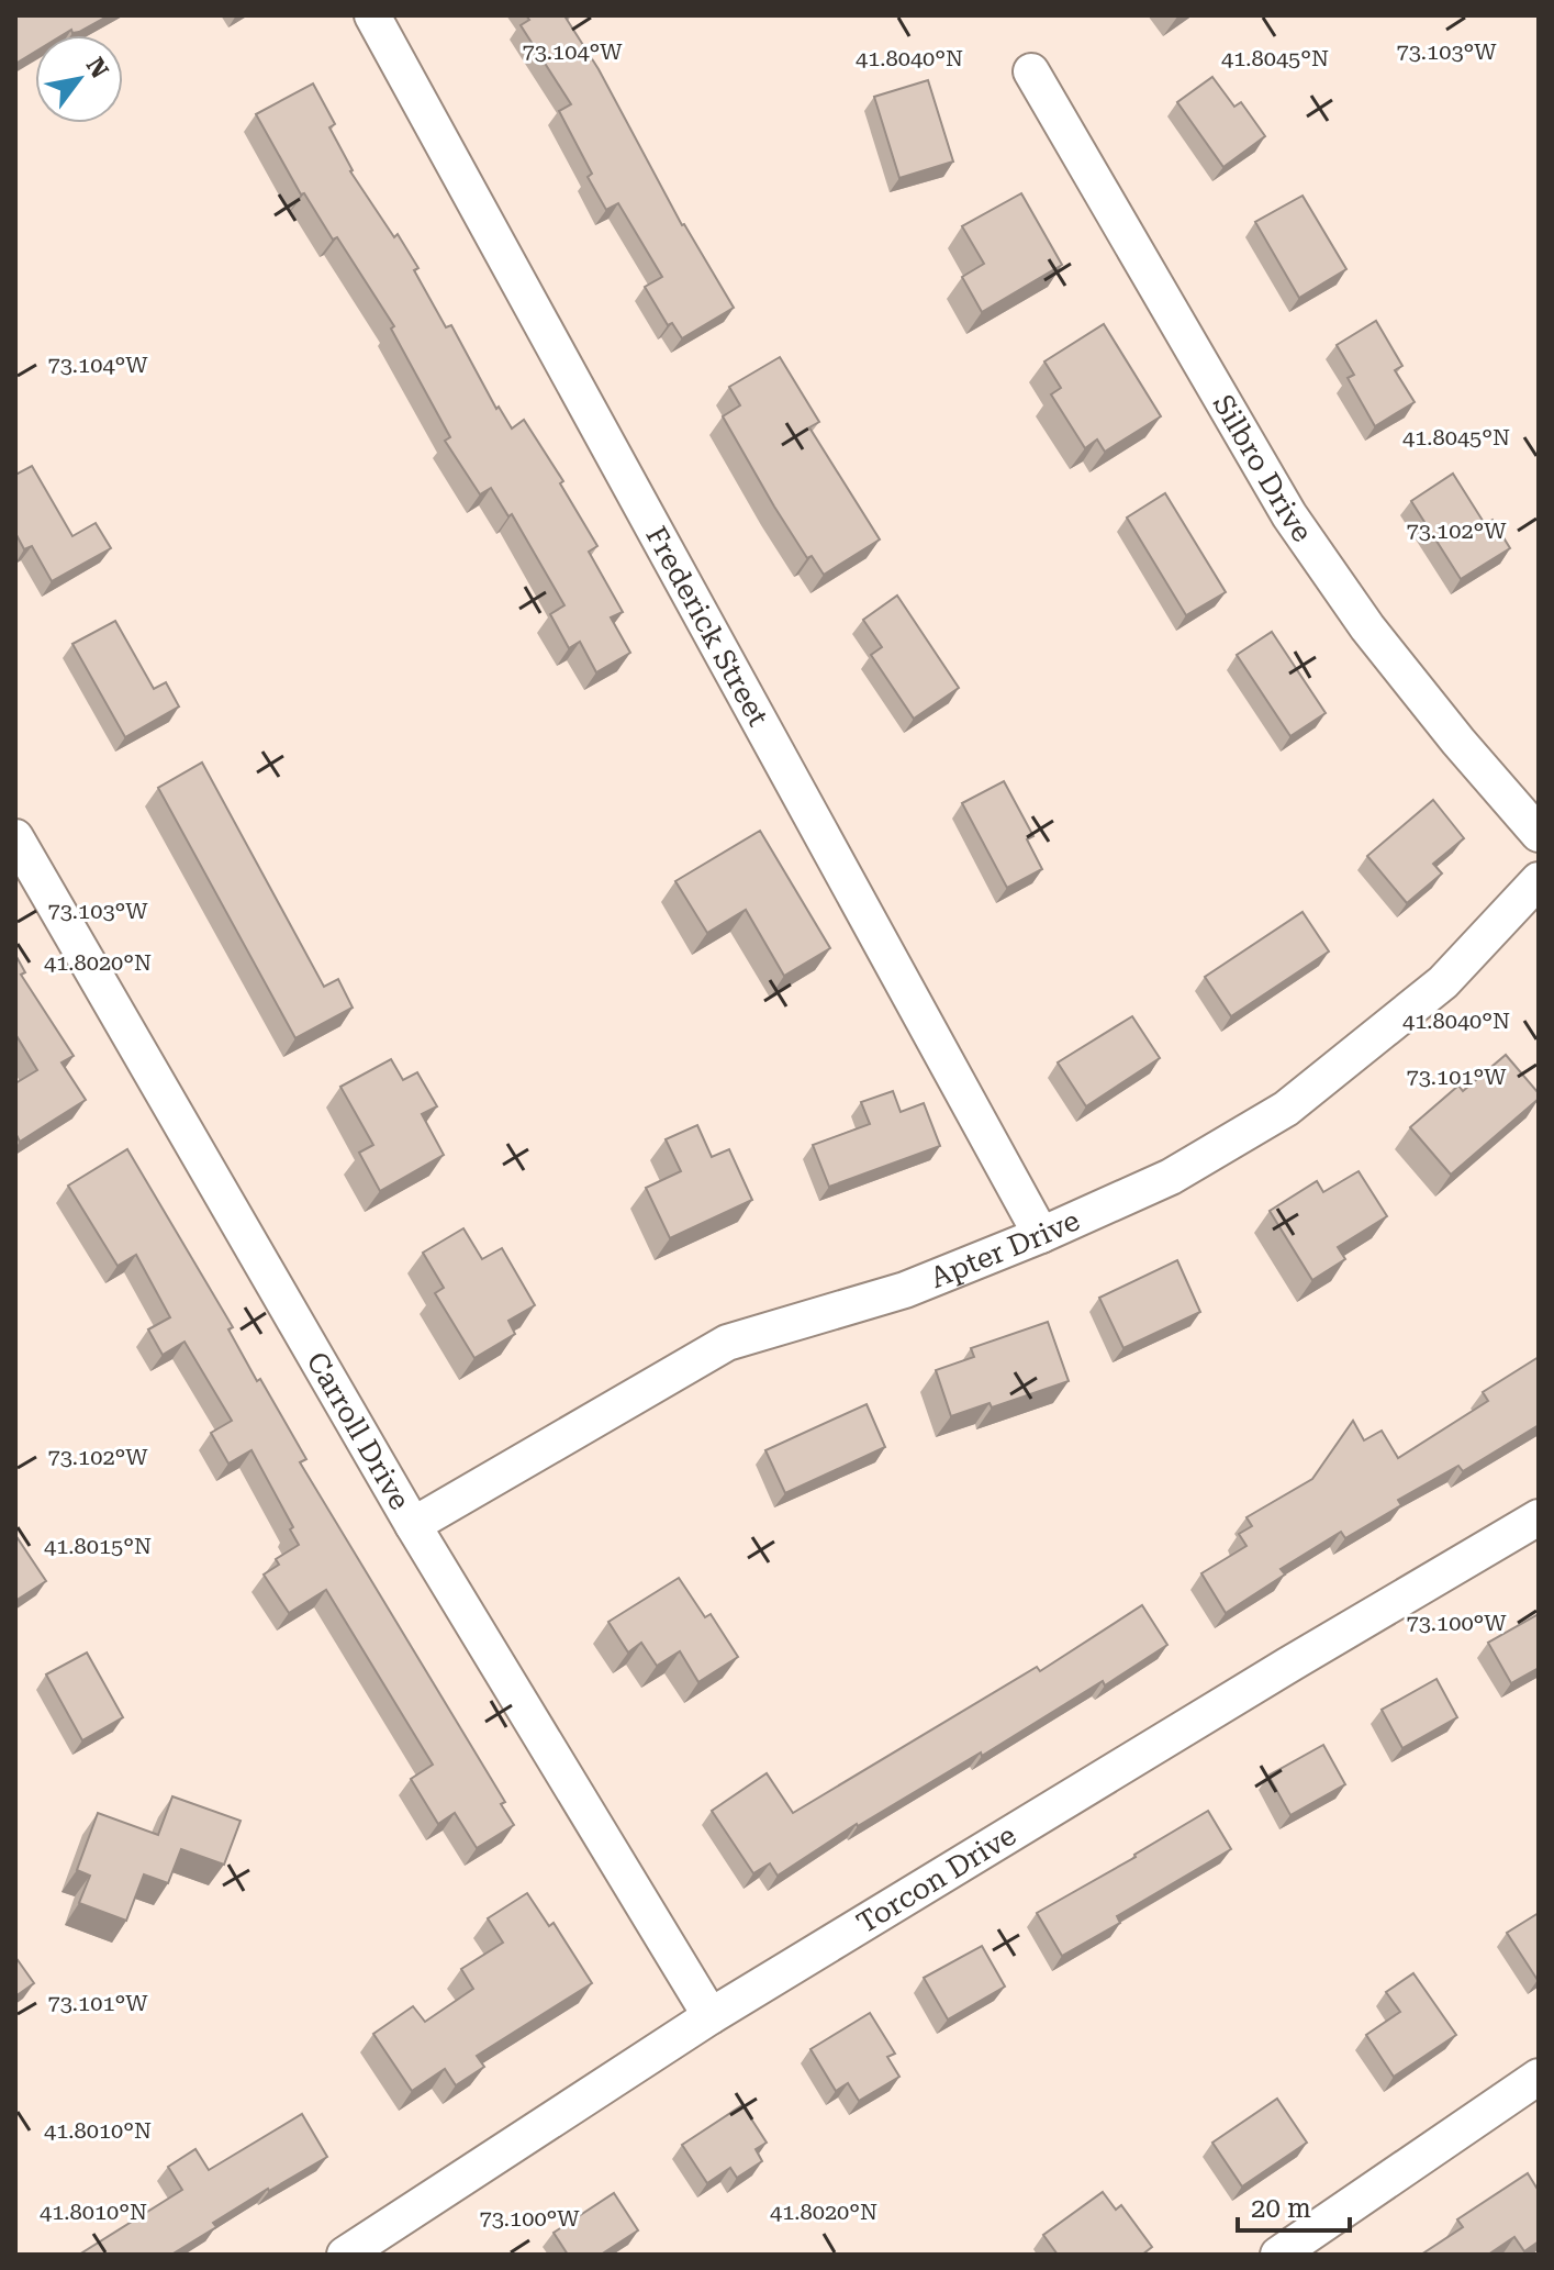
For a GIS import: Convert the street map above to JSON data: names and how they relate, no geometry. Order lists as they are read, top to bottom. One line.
{"streets":{"street":["Silbro Drive","Frederick Street","Apter Drive","Carroll Drive","Torcon Drive"]},"crossings":[["Frederick Street","Apter Drive"],["Apter Drive","Carroll Drive"],["Carroll Drive","Torcon Drive"]],"scale_bar":"20 m","north":"top right","coordinates":["73.104°W","73.103°W","41.8040°N","41.8045°N","73.102°W","41.8020°N","73.101°W","41.8015°N","73.100°W","41.8010°N"]}
